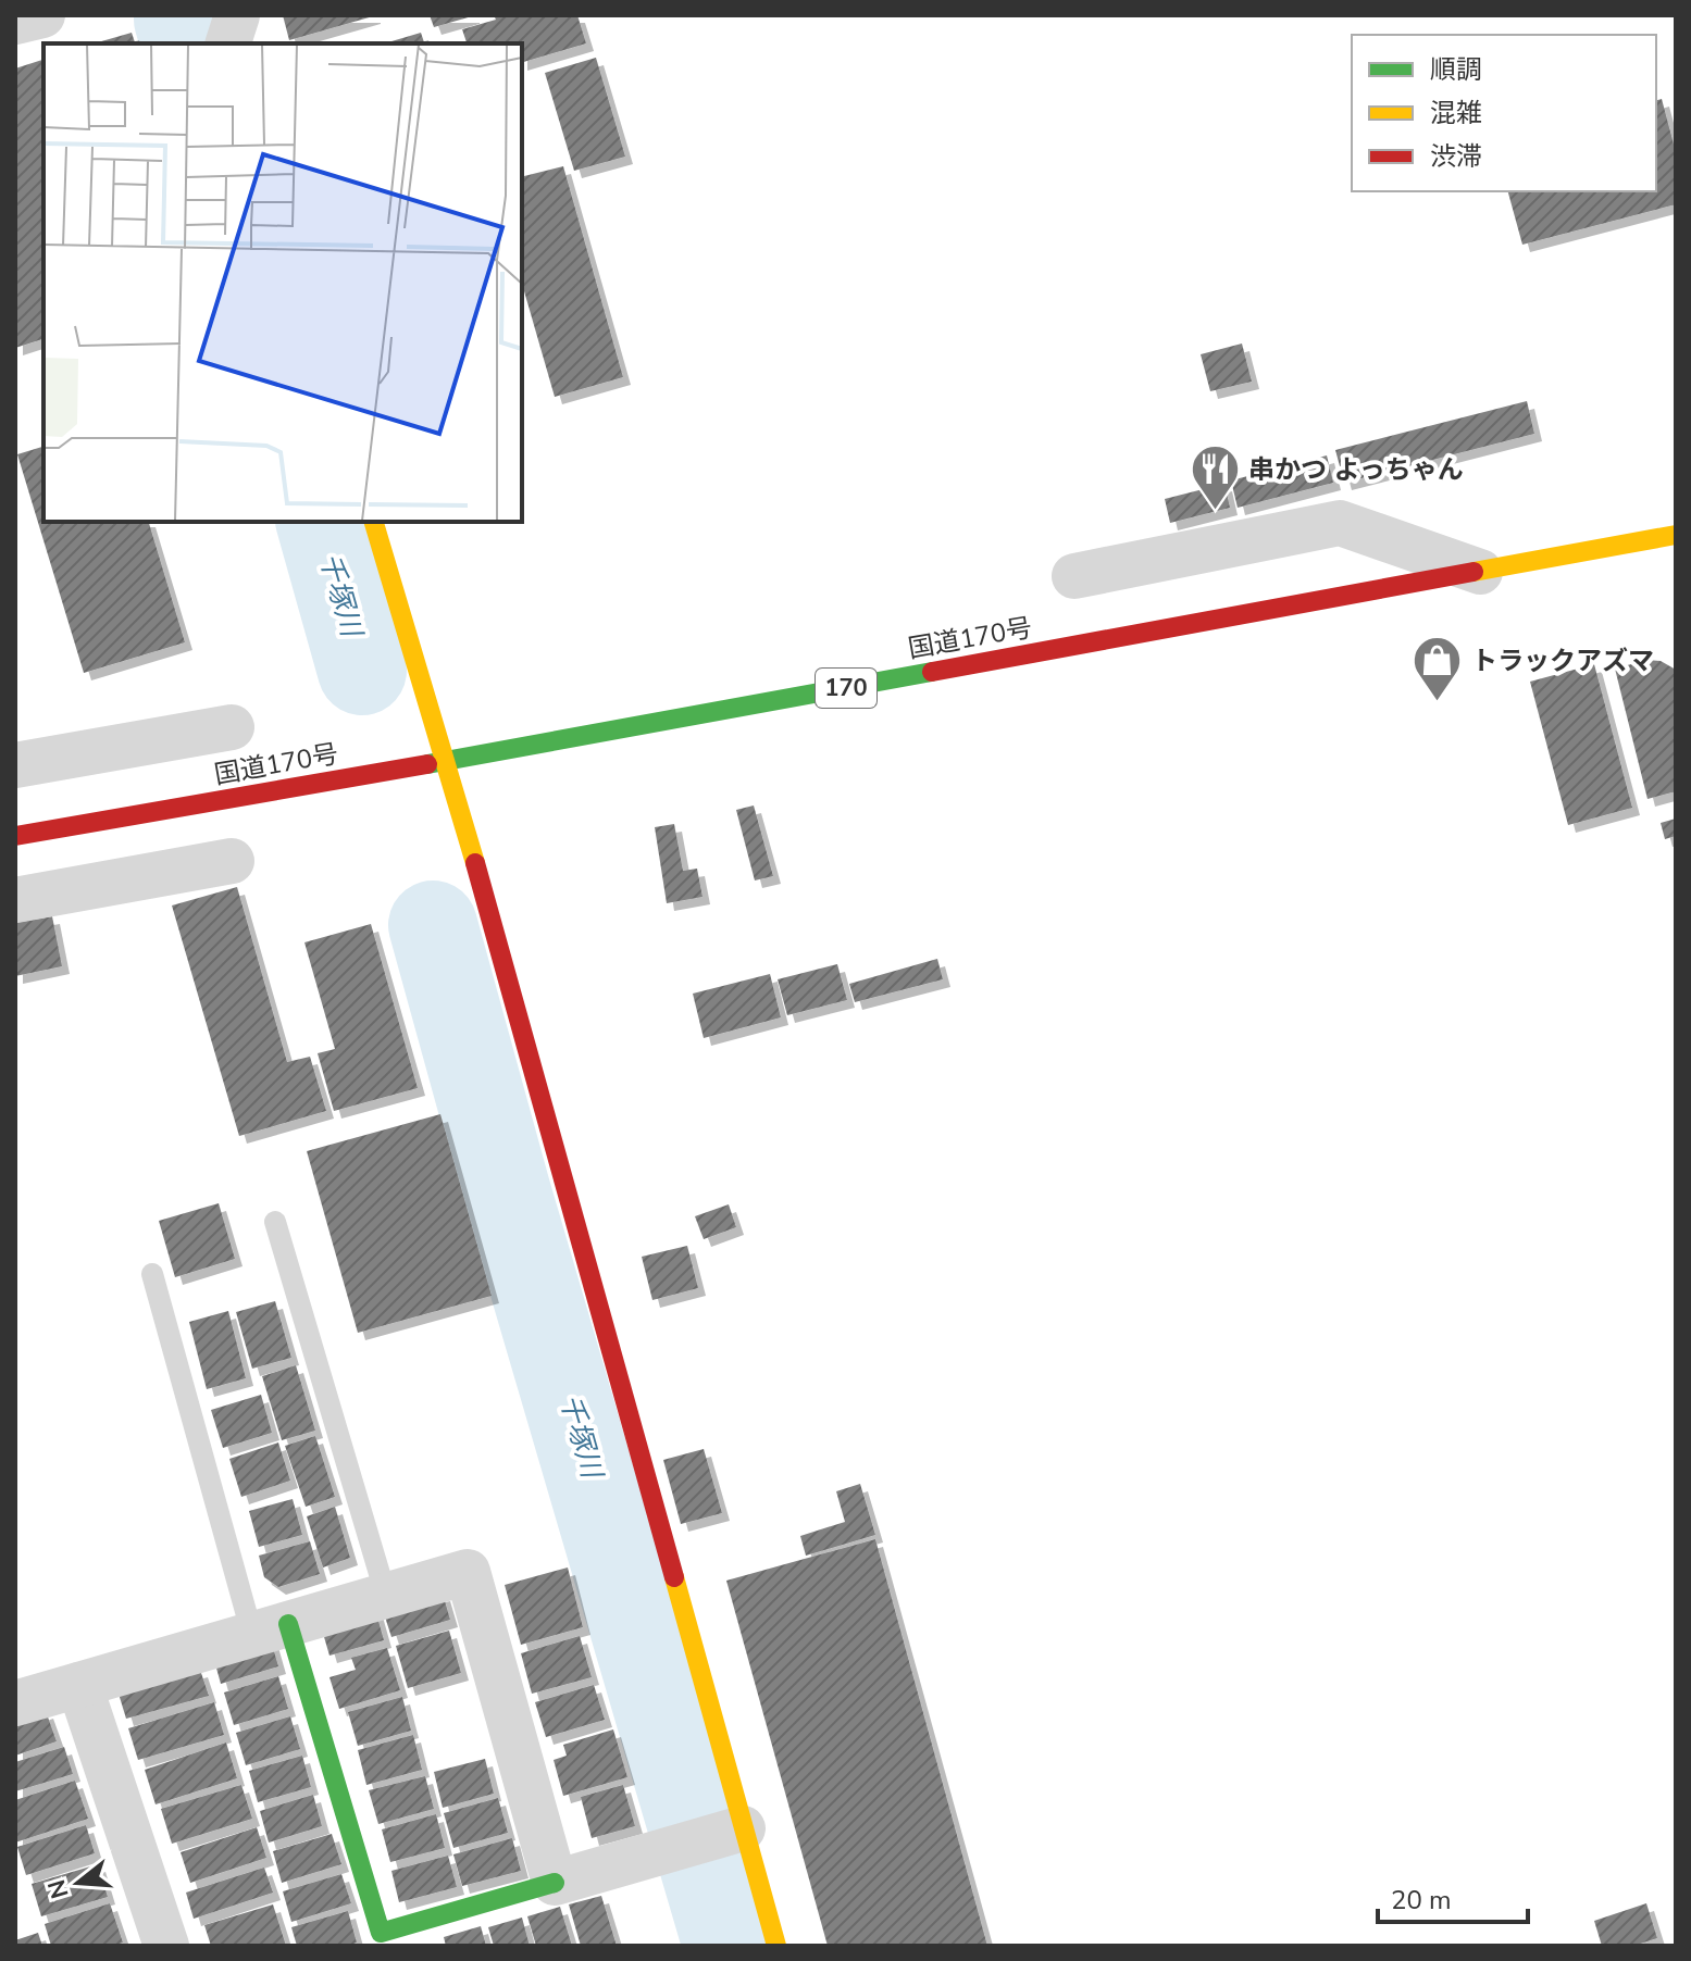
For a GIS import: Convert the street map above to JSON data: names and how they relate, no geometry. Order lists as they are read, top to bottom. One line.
{"streets":{"main road":["国道170号","170"]},"water":["千塚川"],"places":{"restaurant":["串かつ よっちゃん"],"shop":["トラックアズマ"]},"legend":["順調","混雑","渋滞"],"scale_bar":"20 m","north":"left"}
